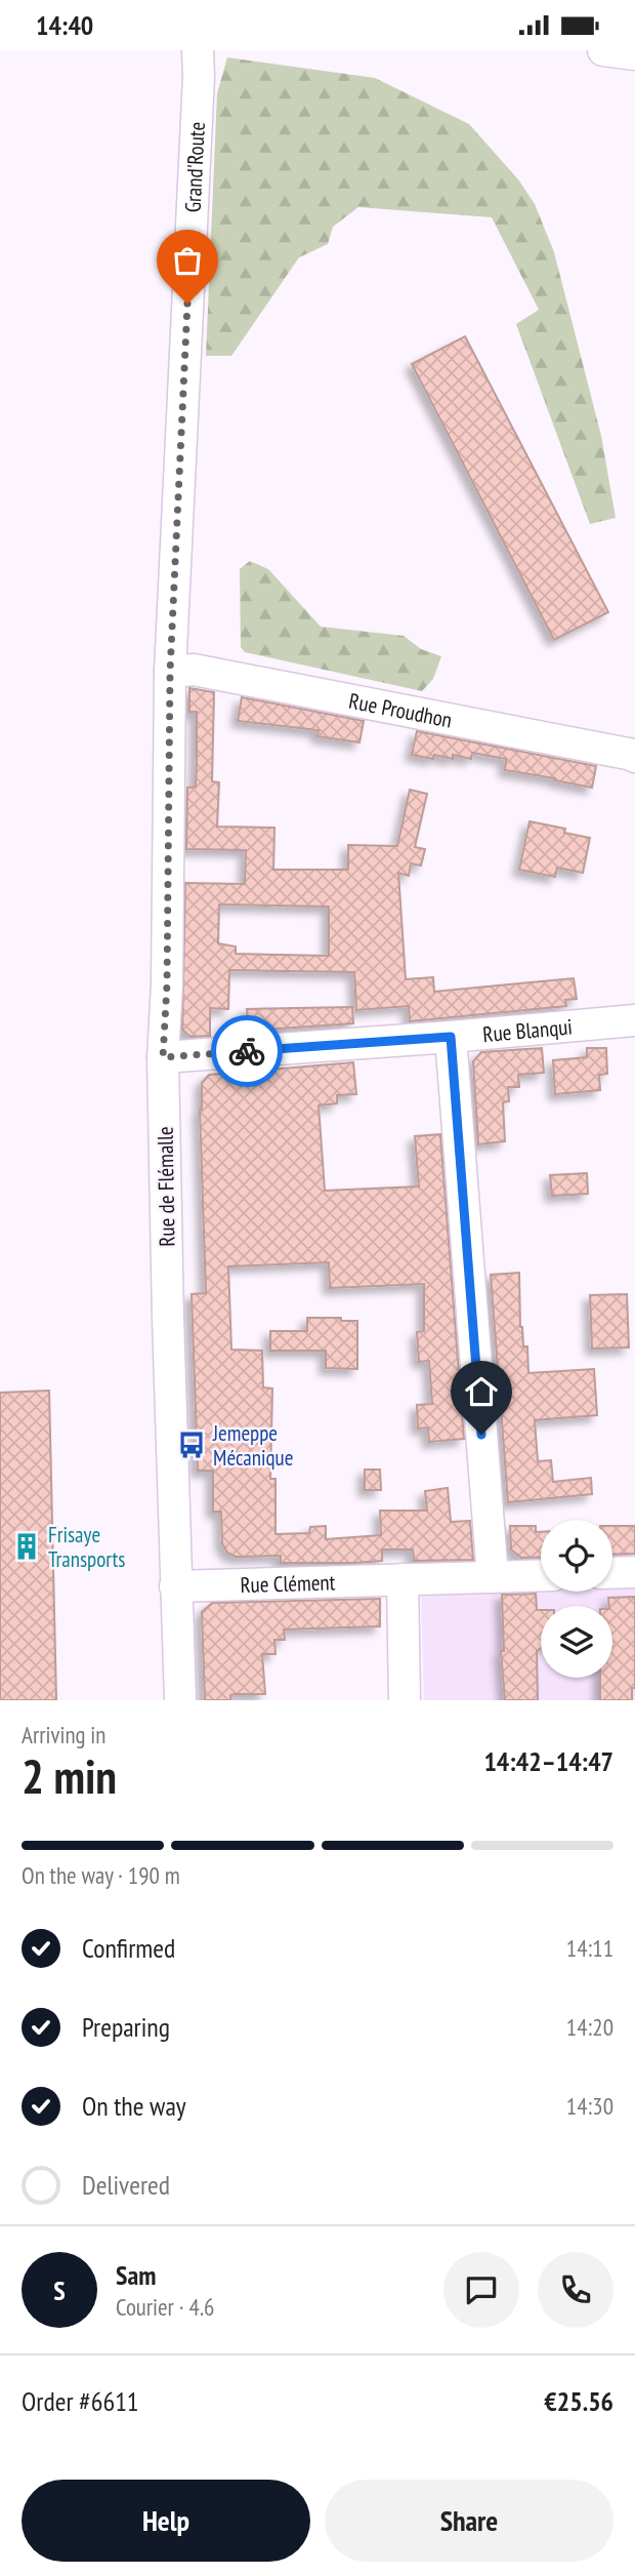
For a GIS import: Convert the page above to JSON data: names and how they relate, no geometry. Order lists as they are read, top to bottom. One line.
{"streets":{"street":["Grand'Route","Rue Proudhon","Rue Blanqui","Rue de Flémalle","Rue Clément"]},"crossings":[["Grand'Route","Rue Proudhon"],["Grand'Route","Rue de Flémalle"],["Rue Proudhon","Rue de Flémalle"],["Rue Blanqui","Rue de Flémalle"],["Rue de Flémalle","Rue Clément"]],"places":{"bus stop":["Jemeppe Mécanique"],"building":["Frisaye Transports"]},"page":{"status":"14:40","heading":["2 min","Arriving in","14:42–14:47"],"panel":["Sam","Courier · 4.6","Order #6611","€25.56"],"bar":"On the way · 190 m","list":[["Confirmed","14:11"],["Preparing","14:20"],["On the way","14:30"],"Delivered"],"round":"S","buttons":["Help","Share"]}}
